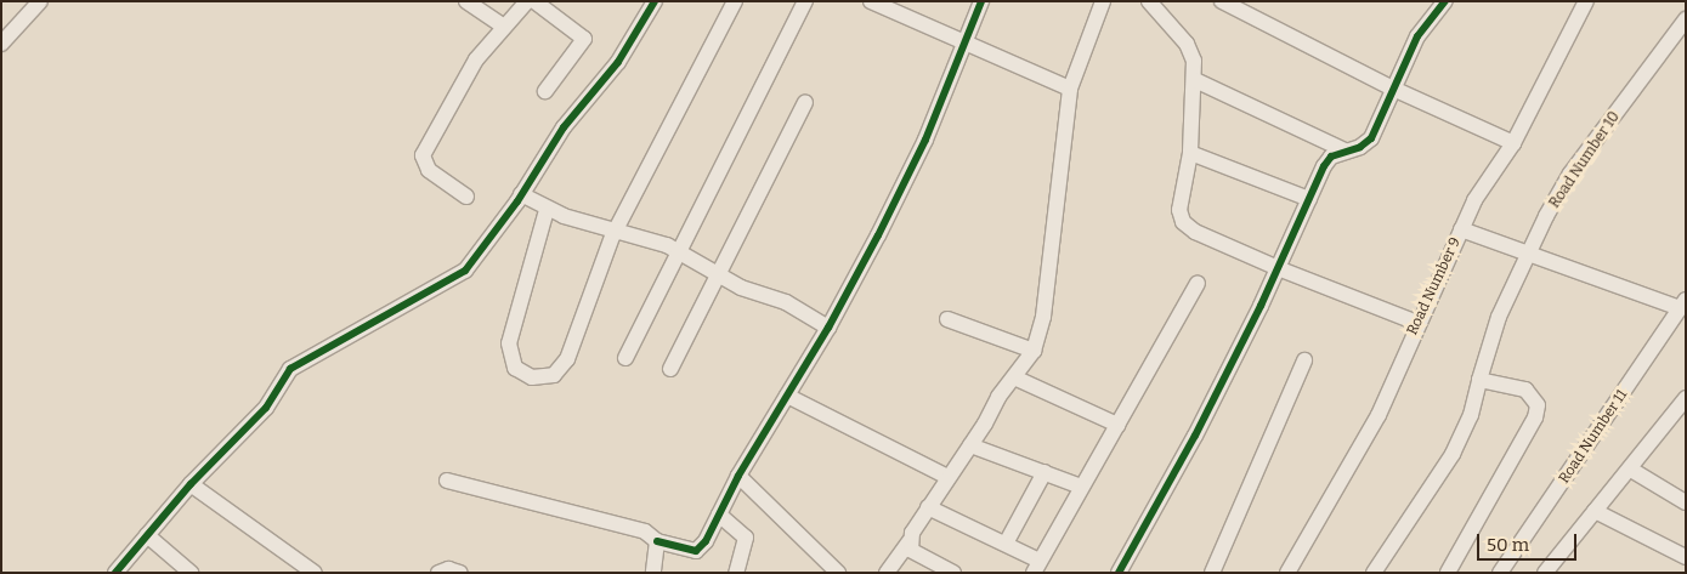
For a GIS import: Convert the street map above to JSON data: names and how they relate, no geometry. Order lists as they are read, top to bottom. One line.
{"streets":{"street":["Road Number 10","Road Number 9","Road Number 11"]},"scale_bar":"50 m"}
